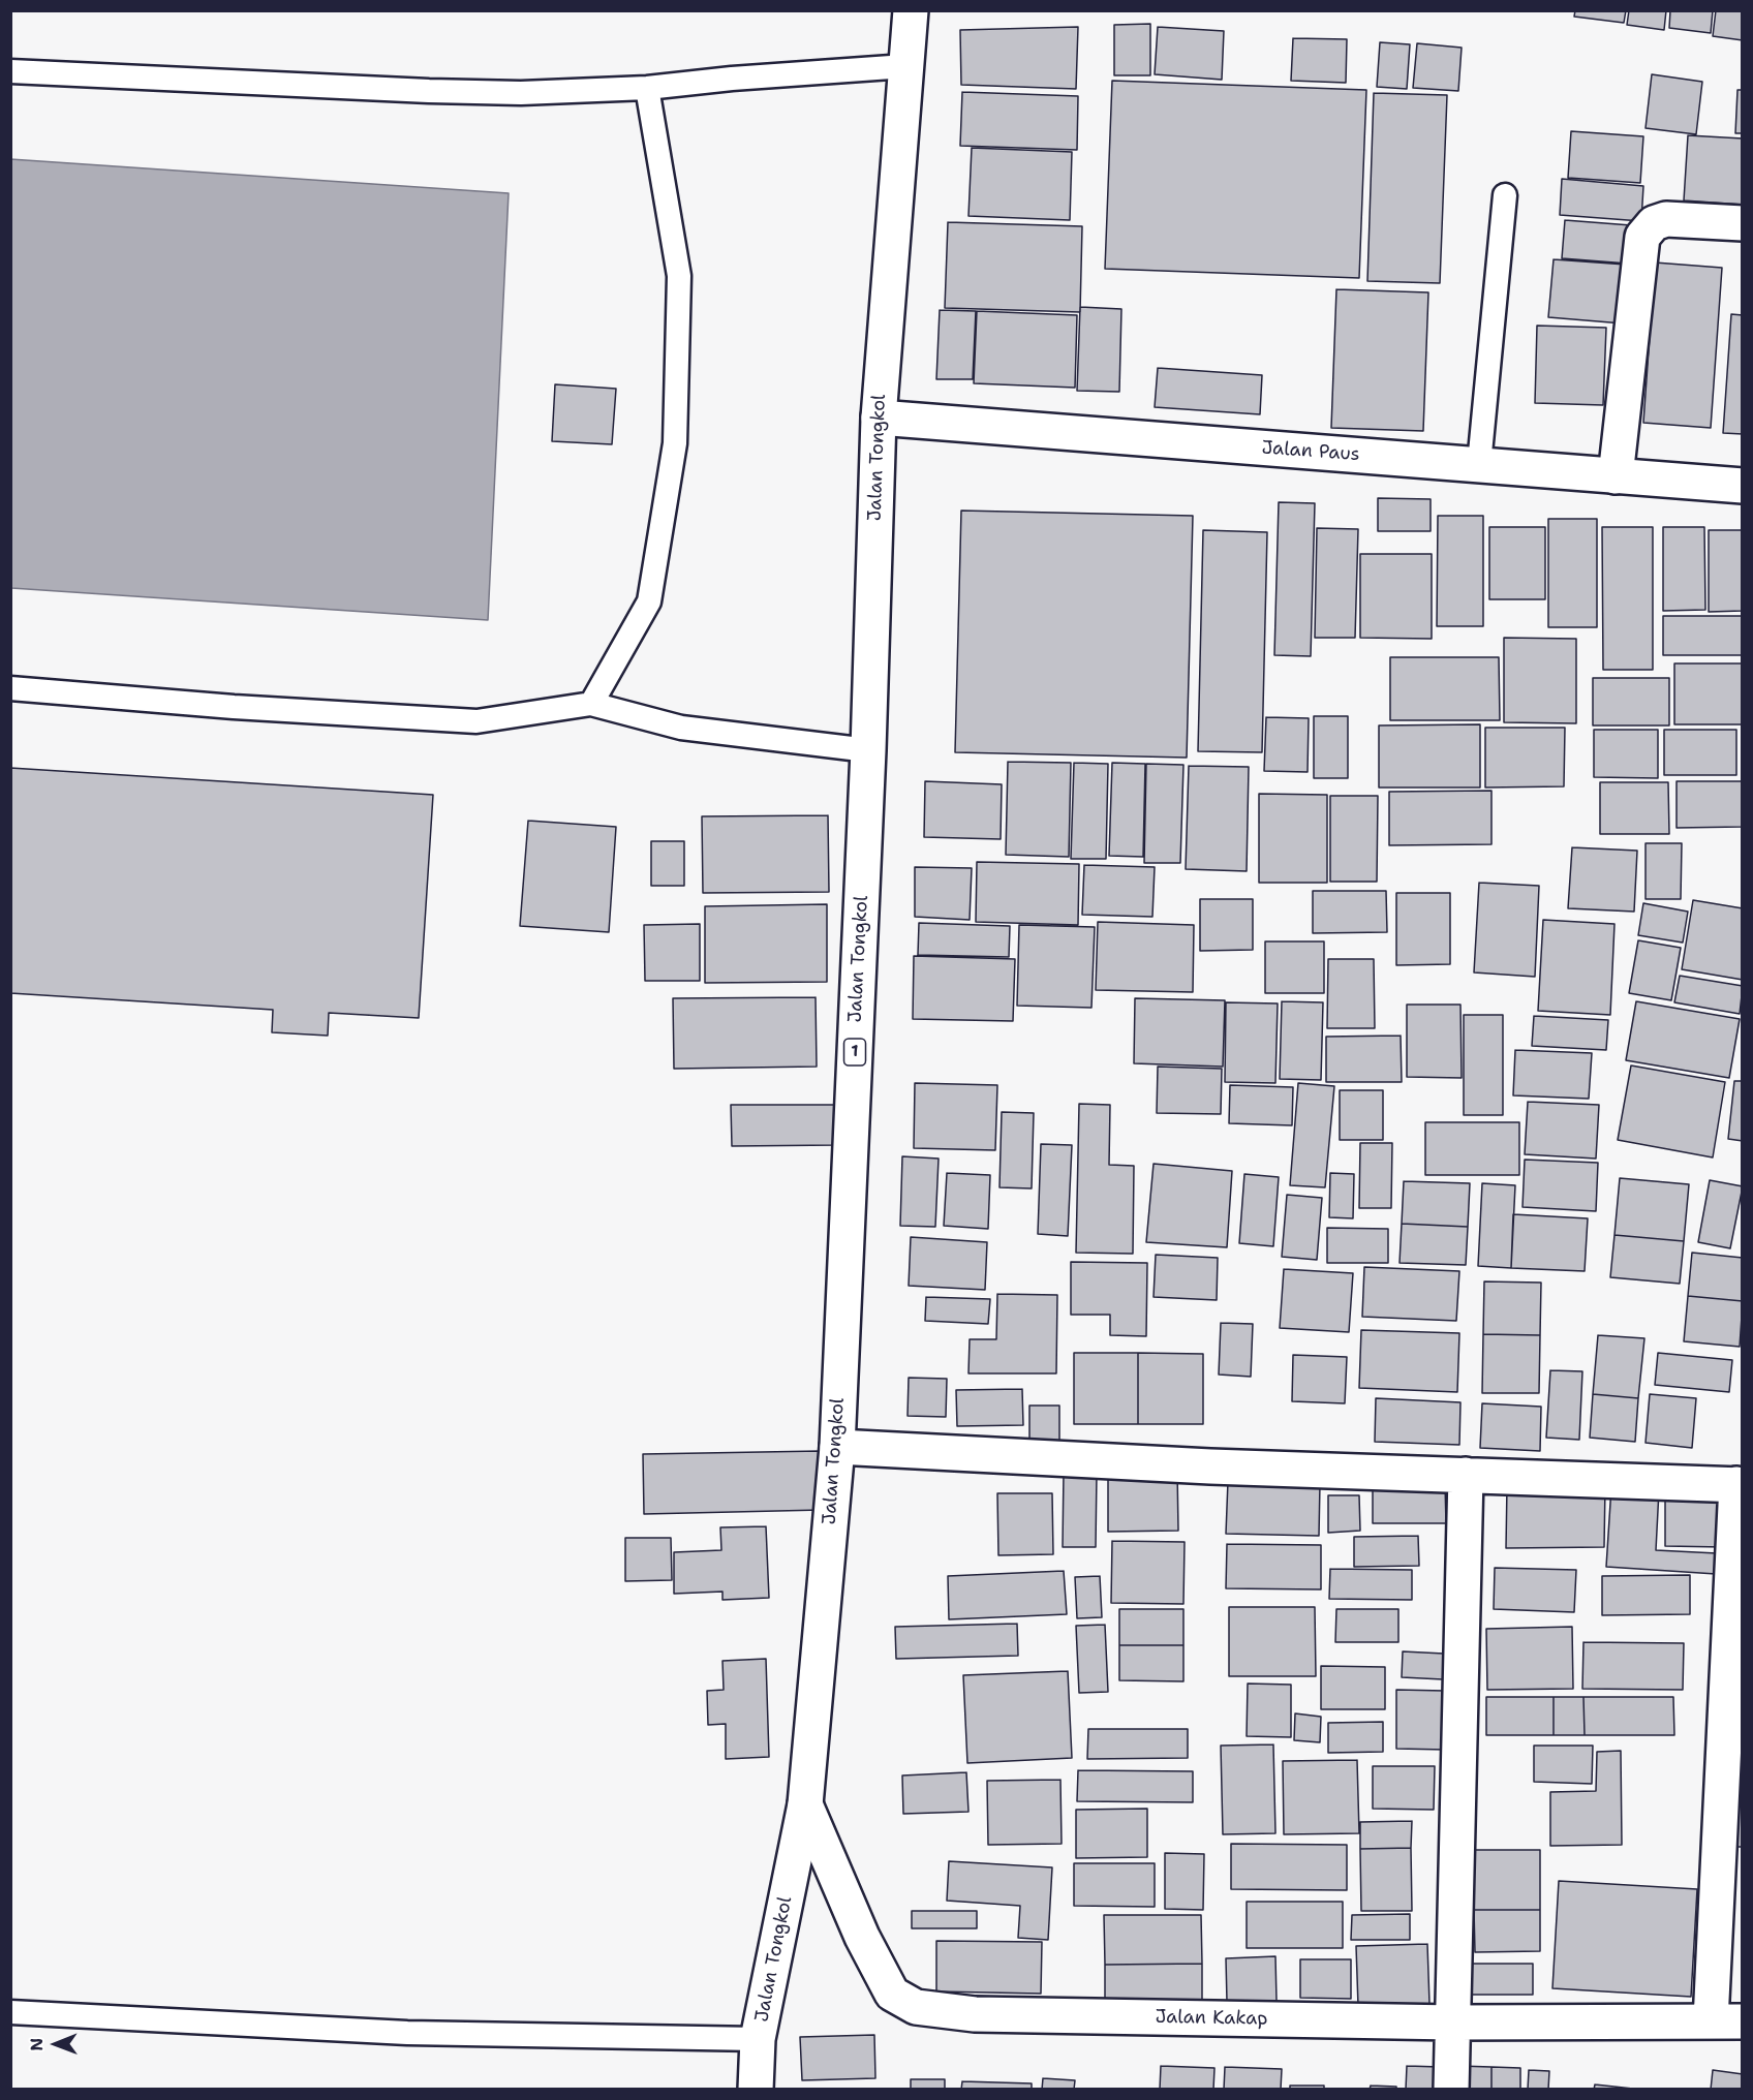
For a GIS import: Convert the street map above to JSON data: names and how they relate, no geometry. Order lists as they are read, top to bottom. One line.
{"streets":{"main road":["Jalan Paus","Jalan Tongkol","1","Jalan Kakap"]},"crossings":[["Jalan Paus","Jalan Tongkol"],["Jalan Tongkol","Jalan Kakap"]],"north":"left"}
